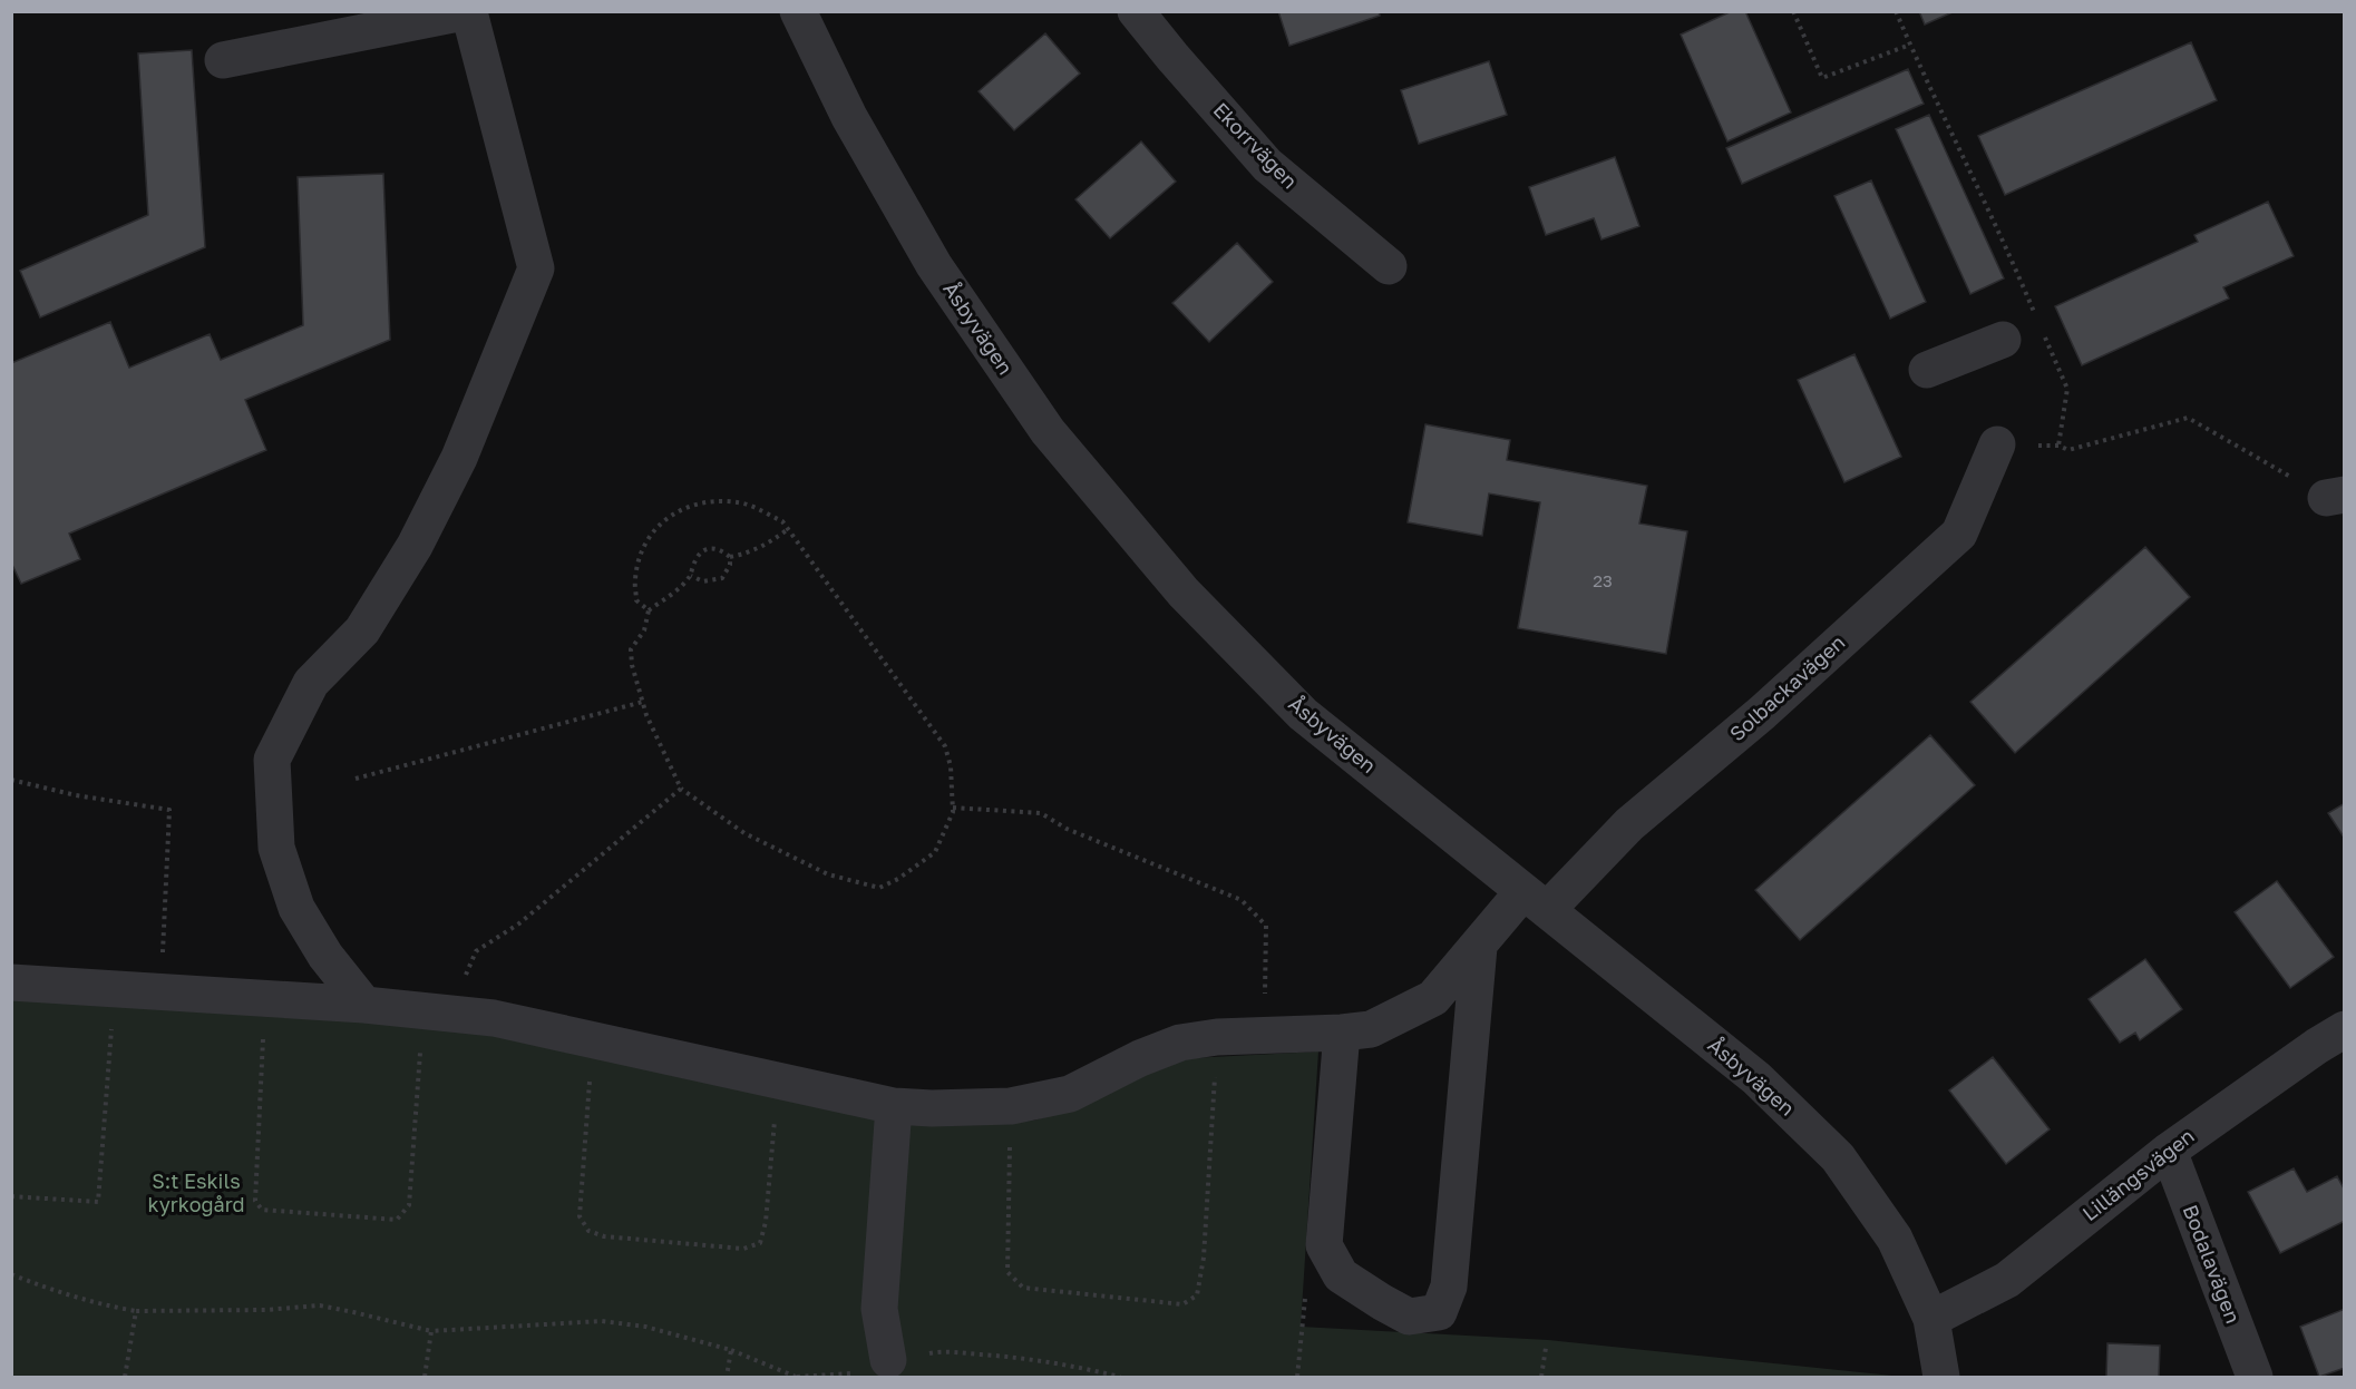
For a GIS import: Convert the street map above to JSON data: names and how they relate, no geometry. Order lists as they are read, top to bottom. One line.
{"streets":{"street":["Ekorrvägen","Åsbyvägen","Solbackavägen","Lillängsvägen","Bodalavägen"]},"crossings":[["Åsbyvägen","Solbackavägen"],["Åsbyvägen","Lillängsvägen"],["Lillängsvägen","Bodalavägen"]],"parks":["S:t Eskils kyrkogård"],"house_numbers":["23"]}
